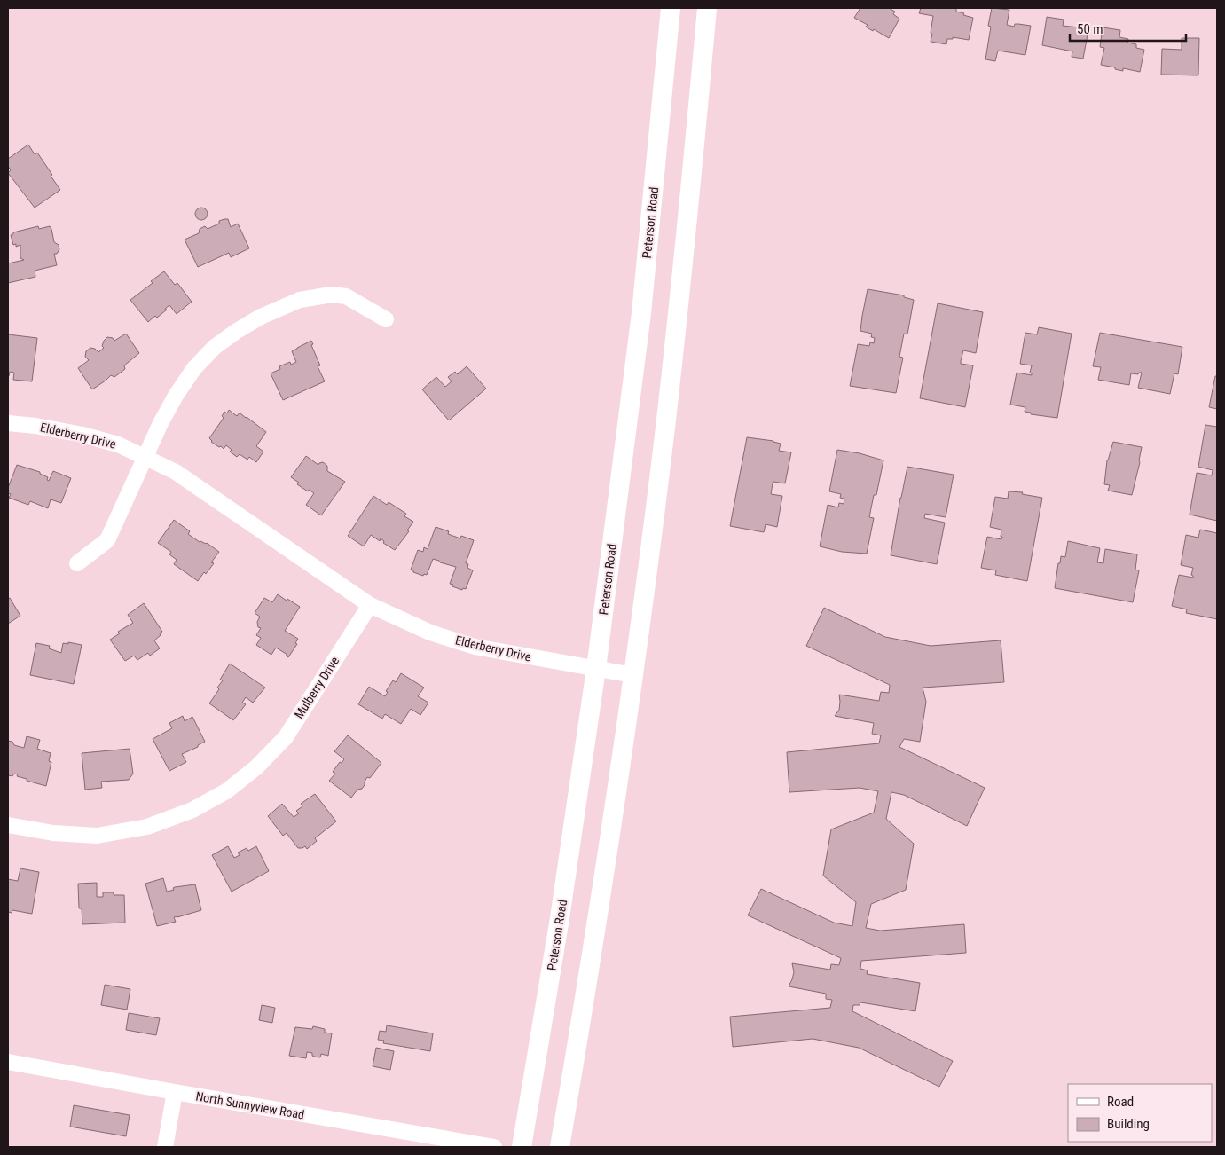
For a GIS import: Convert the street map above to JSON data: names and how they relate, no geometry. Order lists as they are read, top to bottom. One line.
{"streets":{"main road":["Peterson Road"],"street":["Elderberry Drive","Mulberry Drive","North Sunnyview Road"]},"crossings":[["Peterson Road","Elderberry Drive"],["Elderberry Drive","Mulberry Drive"]],"legend":["Road","Building"],"scale_bar":"50 m"}
